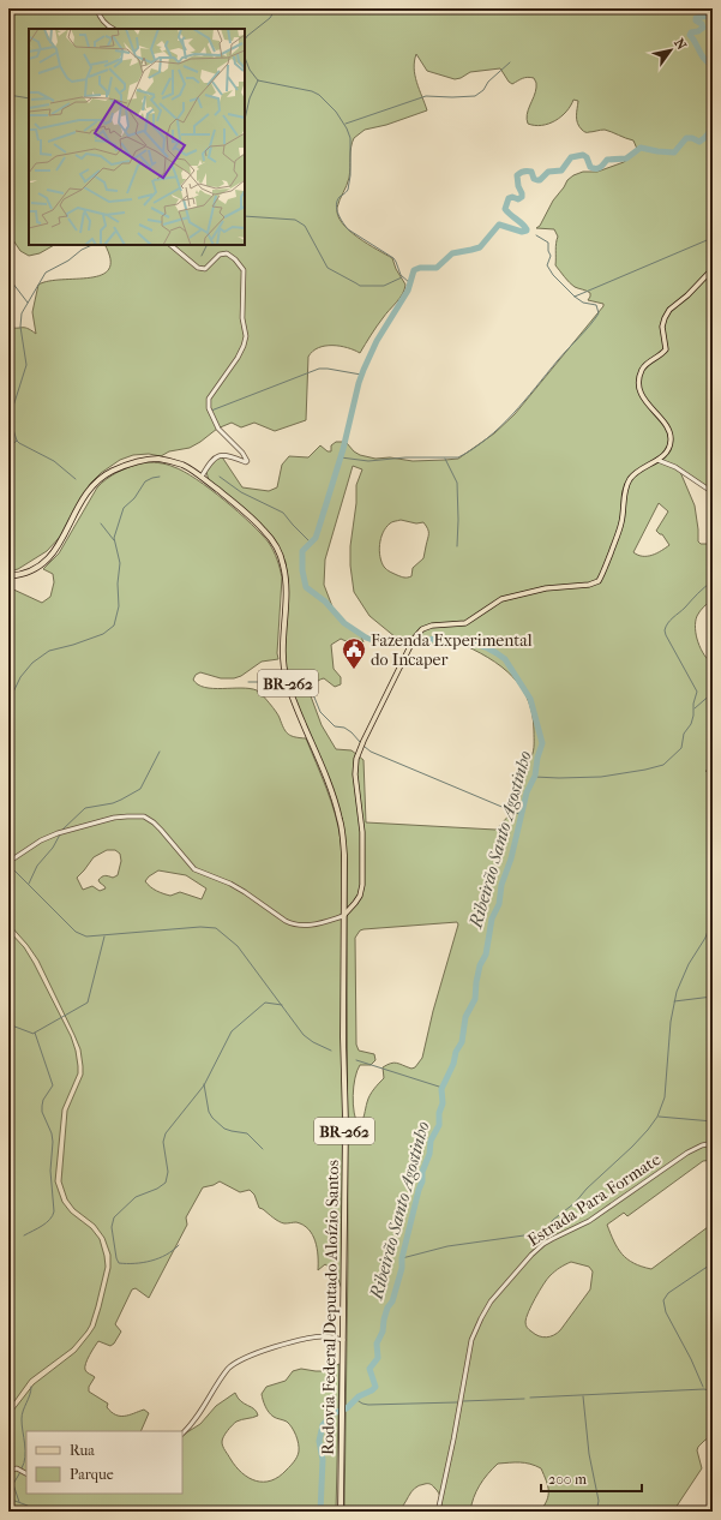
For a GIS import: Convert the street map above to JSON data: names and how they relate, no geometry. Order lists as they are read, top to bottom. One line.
{"streets":{"highway":["BR-262","Rodovia Federal Deputado Aloízio Santos"],"street":["Estrada Para Formate"]},"water":["Ribeirão Santo Agostinho"],"places":{"public building":["Fazenda Experimental do Incaper"]},"legend":["Rua","Parque"],"scale_bar":"200 m","north":"top right"}
